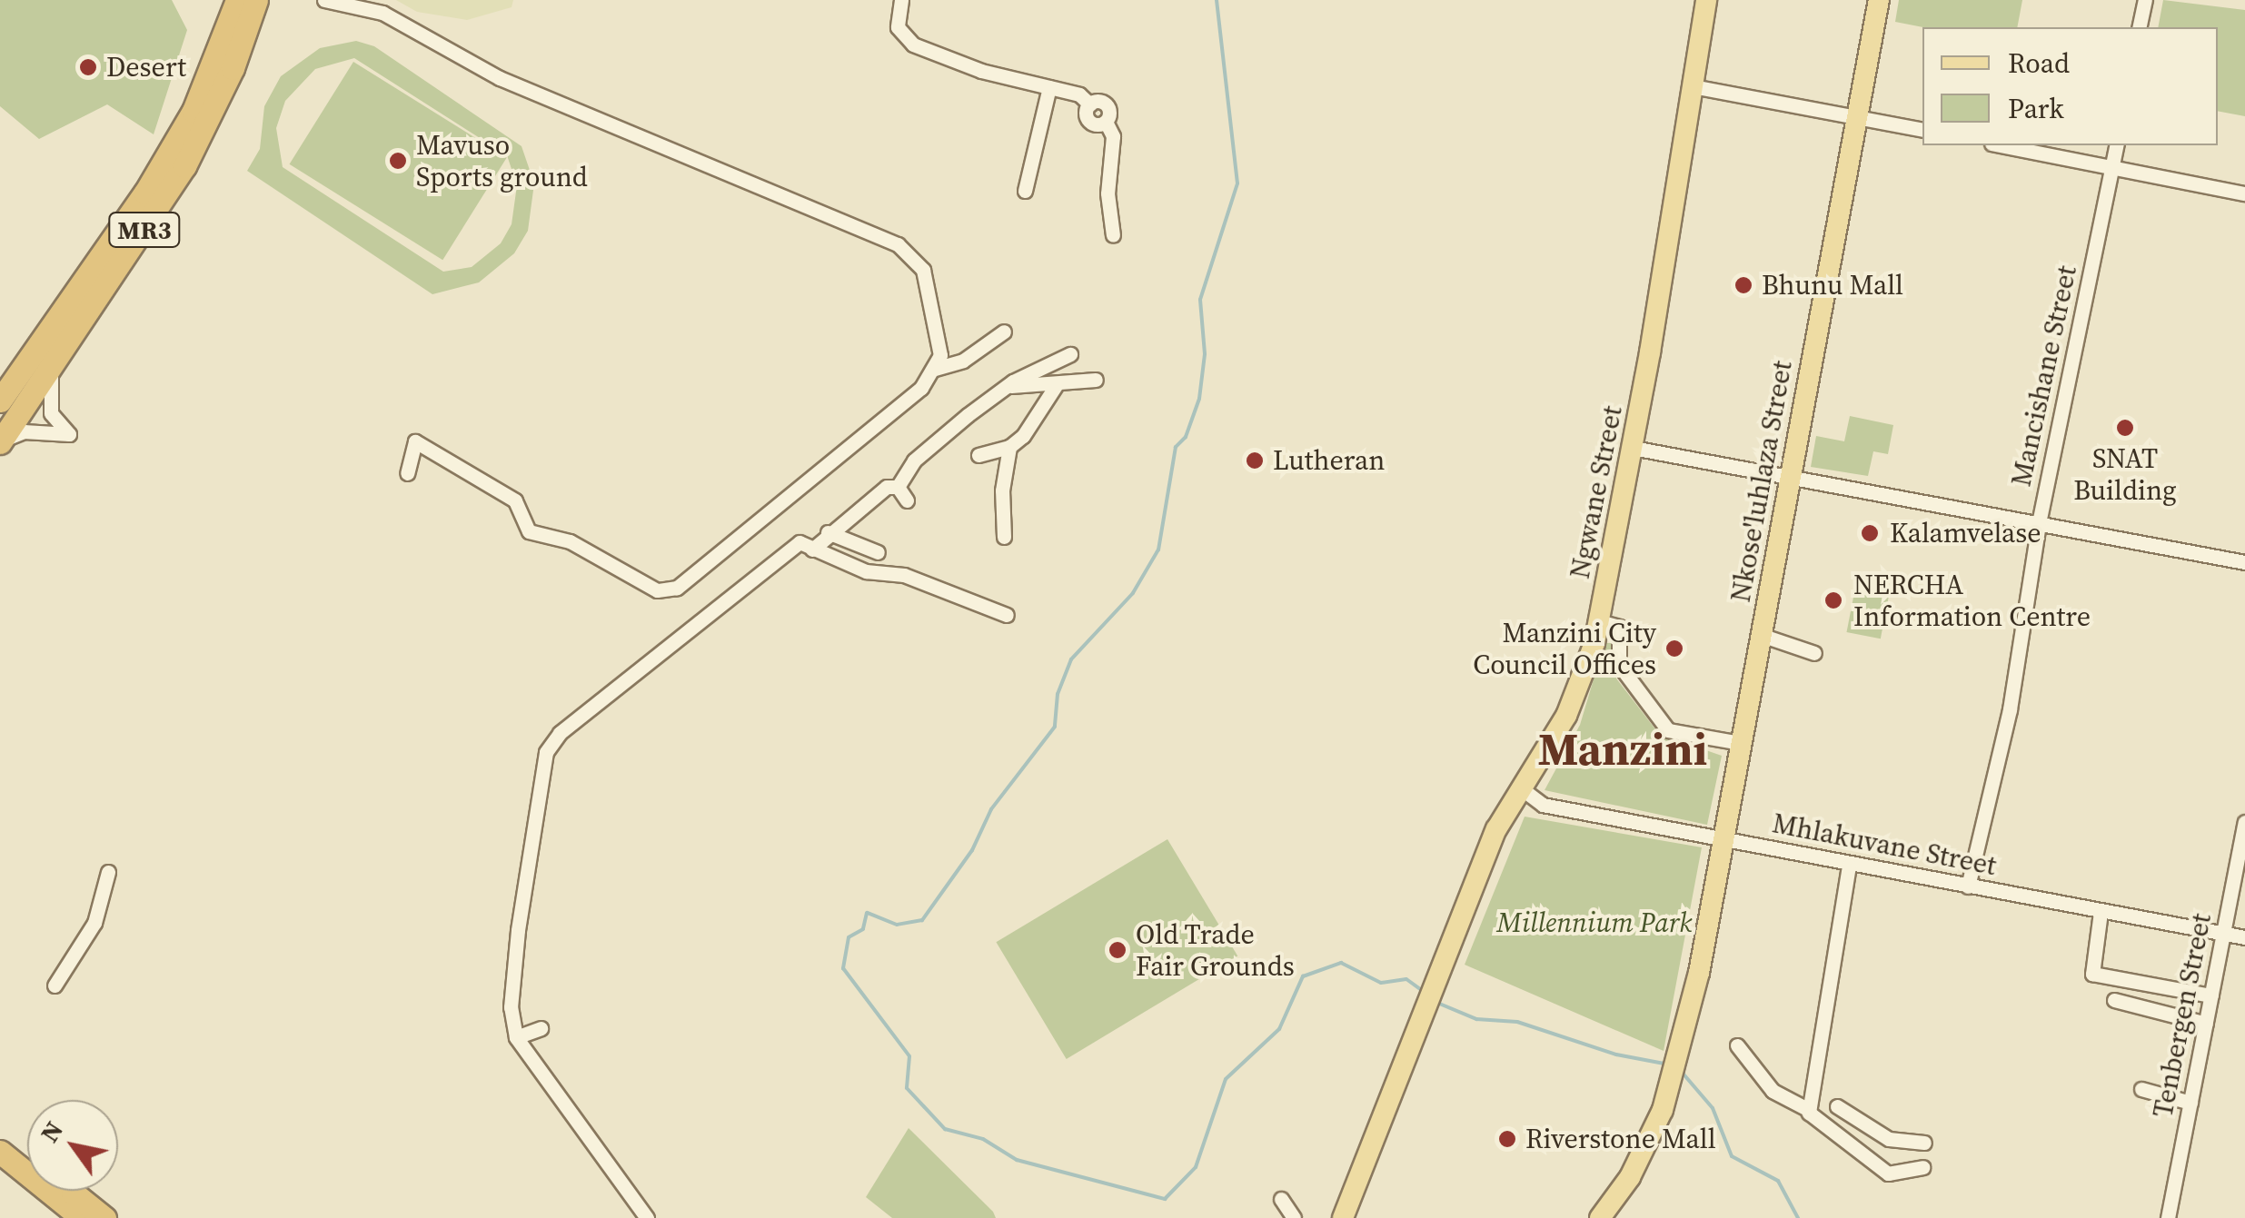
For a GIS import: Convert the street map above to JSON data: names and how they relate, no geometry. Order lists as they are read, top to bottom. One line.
{"streets":{"highway":["MR3"],"main road":["Nkose'luhlaza Street","Ngwane Street"],"street":["Mancishane Street","Mhlakuvane Street","Tenbergen Street"]},"crossings":[["Mancishane Street","Mhlakuvane Street"],["Nkose'luhlaza Street","Mhlakuvane Street"],["Ngwane Street","Mhlakuvane Street"],["Mhlakuvane Street","Tenbergen Street"]],"districts":["Manzini"],"parks":["Millennium Park"],"places":["Desert","Mavuso Sports ground","Bhunu Mall","SNAT Building","Lutheran","Kalamvelase","NERCHA Information Centre","Manzini City Council Offices","Old Trade Fair Grounds","Riverstone Mall"],"legend":["Road","Park"],"north":"top left"}
